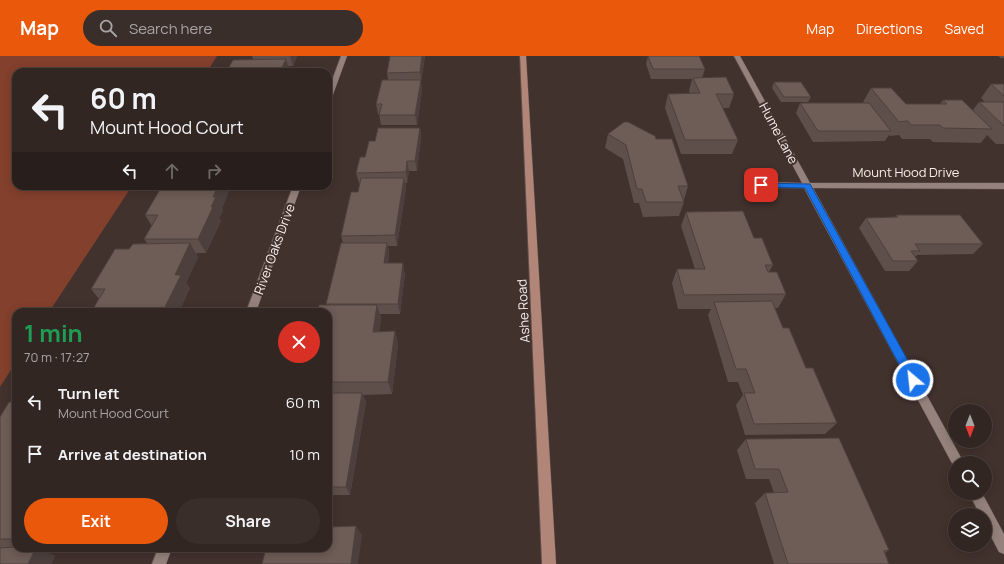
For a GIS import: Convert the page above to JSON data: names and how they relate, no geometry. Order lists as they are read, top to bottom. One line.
{"streets":{"street":["Hume Lane","Mount Hood Drive","River Oaks Drive","Ashe Road"]},"crossings":[["Hume Lane","Mount Hood Drive"]],"north":"bottom","page":{"header":"Map","search":"Search here","nav":["Map","Directions","Saved"],"turn":["60 m","Mount Hood Court"],"heading":["1 min","70 m · 17:27"],"list":[{"name":"Turn left","note":"Mount Hood Court","value":"60 m"},{"name":"Arrive at destination","value":"10 m"}],"buttons":["Exit","Share"]}}
